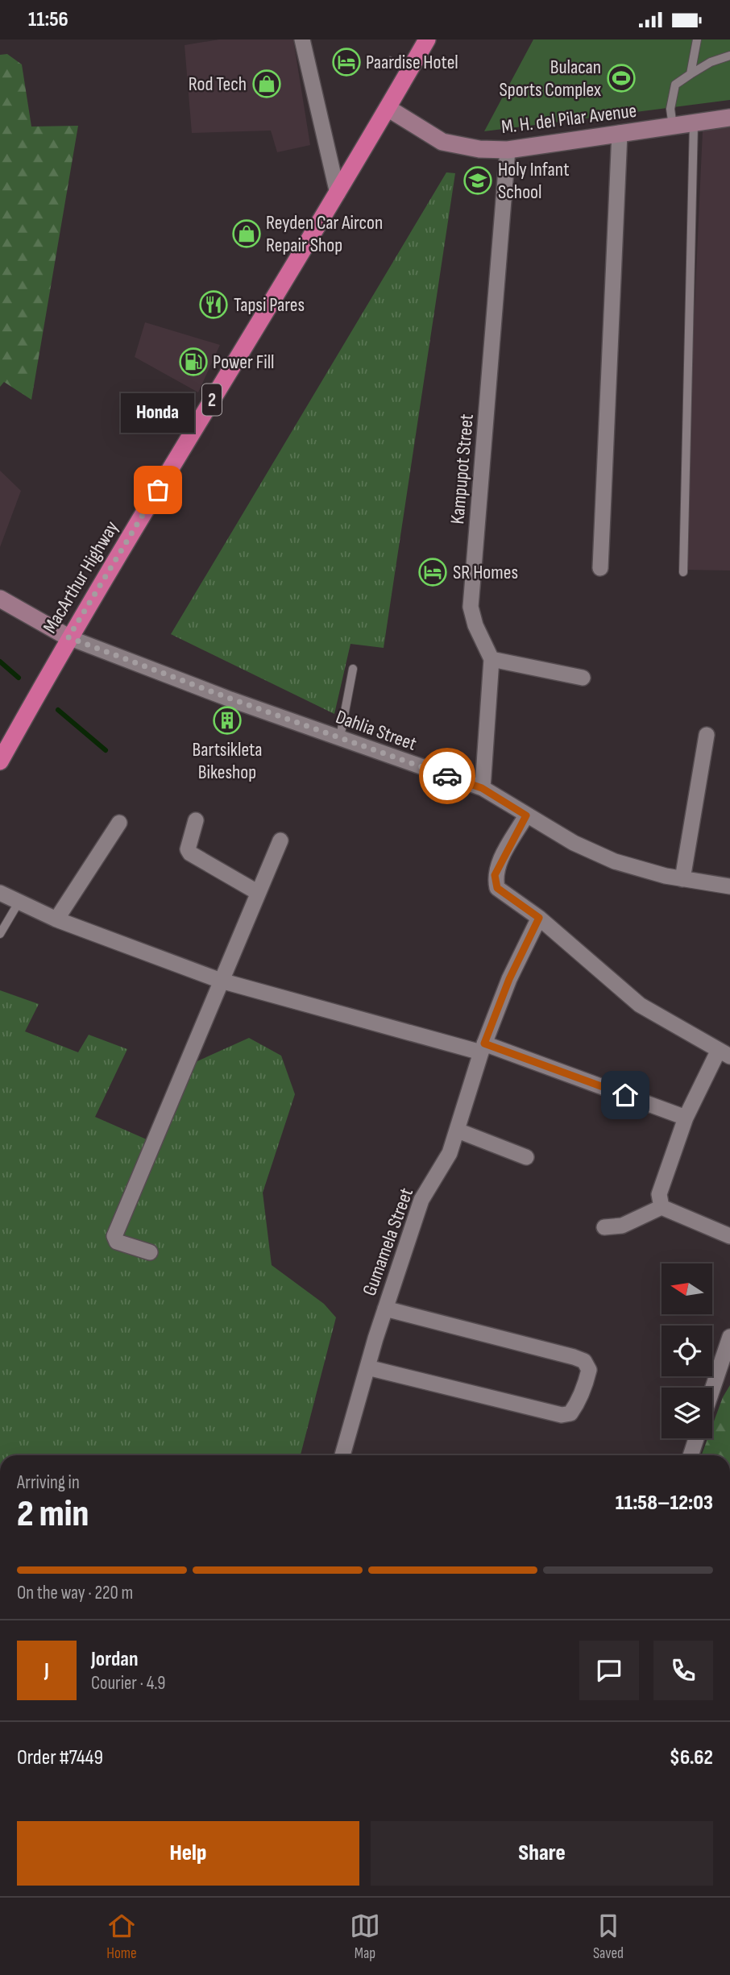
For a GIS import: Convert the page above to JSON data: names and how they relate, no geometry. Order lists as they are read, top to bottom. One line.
{"streets":{"highway":["2","MacArthur Highway"],"street":["M. H. del Pilar Avenue","Kampupot Street","Dahlia Street","Gumamela Street"]},"crossings":[["M. H. del Pilar Avenue","Kampupot Street"],["M. H. del Pilar Avenue","MacArthur Highway"],["Kampupot Street","Dahlia Street"],["MacArthur Highway","Dahlia Street"]],"places":{"hotel":["Paardise Hotel","SR Homes"],"sports":["Bulacan Sports Complex"],"shop":["Rod Tech","Reyden Car Aircon Repair Shop"],"school or university":["Holy Infant School"],"restaurant":["Tapsi Pares"],"fuel station":["Power Fill"],"other":["Honda"],"building":["Bartsikleta Bikeshop"]},"north":"left","page":{"status":"11:56","bubble":"Honda","heading":["2 min","Arriving in","11:58–12:03"],"panel":["Jordan","Courier · 4.9","Order #7449","$6.62"],"bar":"On the way · 220 m","round":"J","buttons":["Help","Share"],"tabs":["Home","Map","Saved"]}}
